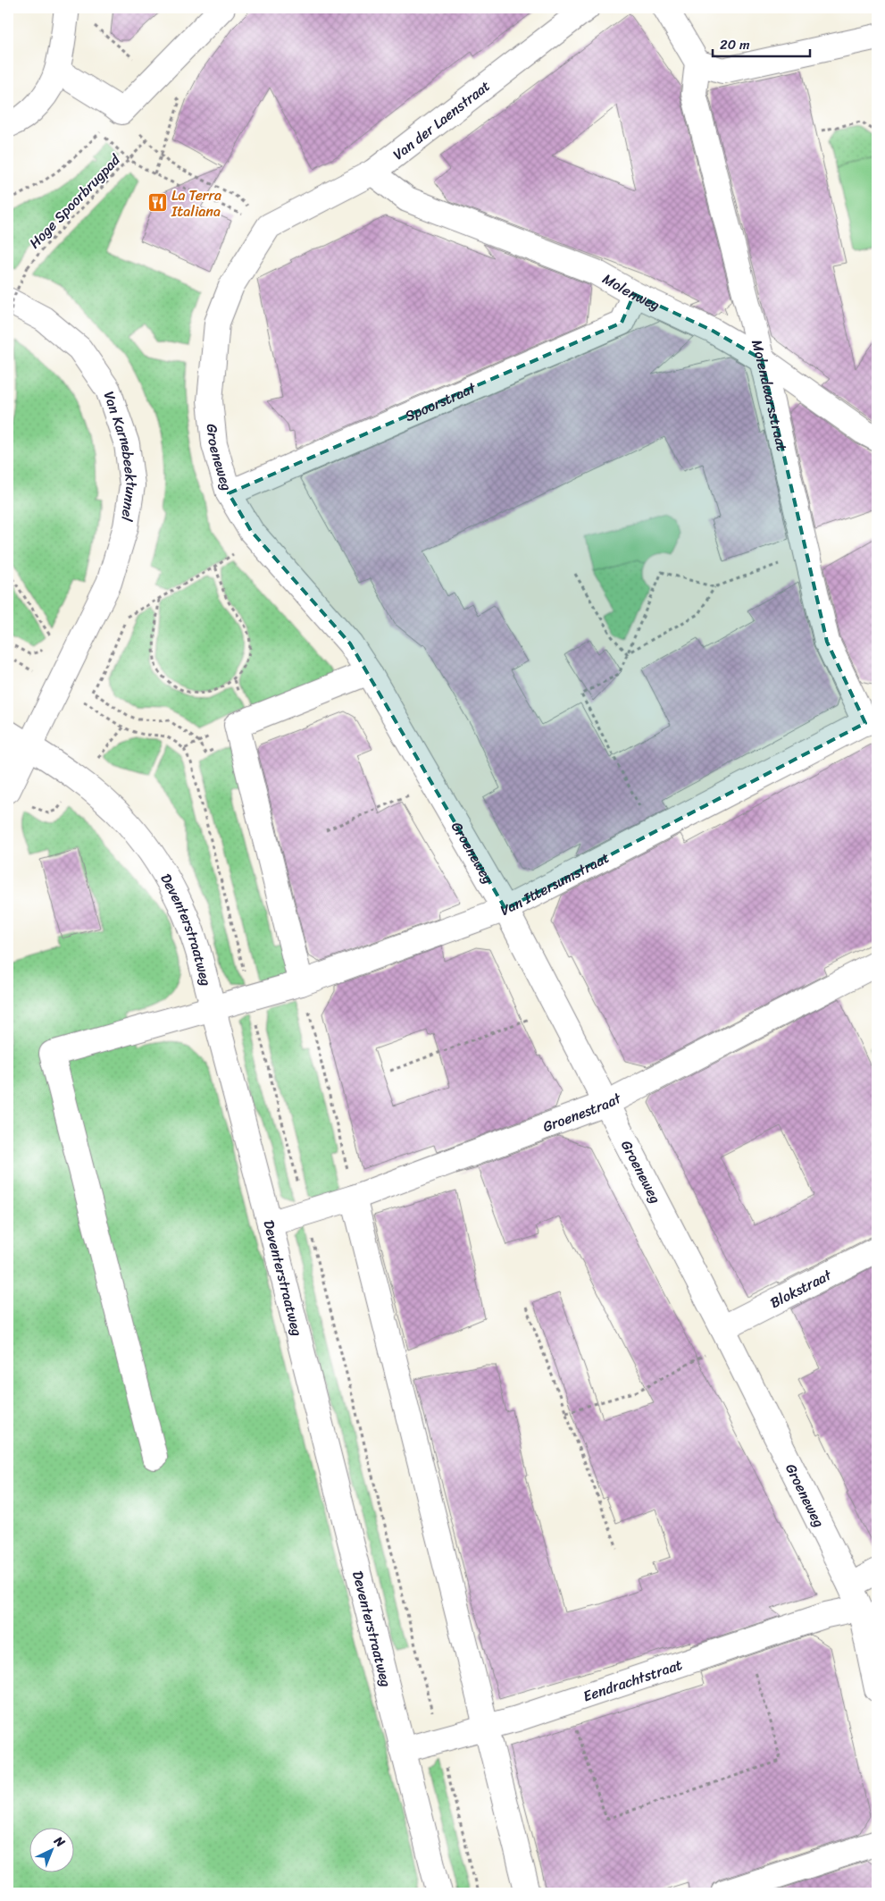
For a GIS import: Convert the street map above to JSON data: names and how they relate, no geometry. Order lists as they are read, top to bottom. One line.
{"streets":{"street":["Van der Laenstraat","Molenweg","Molendwarsstraat","Spoorstraat","Van Karnebeektunnel","Groeneweg","Van Ittersumstraat","Deventerstraatweg","Groenestraat","Blokstraat","Eendrachtstraat"],"path":["Hoge Spoorbrugpad"]},"crossings":[["Van der Laenstraat","Molenweg"],["Van der Laenstraat","Groeneweg"],["Molenweg","Molendwarsstraat"],["Molenweg","Spoorstraat"],["Molendwarsstraat","Van Ittersumstraat"],["Spoorstraat","Groeneweg"],["Van Karnebeektunnel","Deventerstraatweg"],["Groeneweg","Van Ittersumstraat"],["Groeneweg","Groenestraat"],["Groeneweg","Blokstraat"],["Groeneweg","Eendrachtstraat"],["Van Ittersumstraat","Deventerstraatweg"],["Deventerstraatweg","Groenestraat"],["Deventerstraatweg","Eendrachtstraat"]],"places":{"restaurant":["La Terra Italiana"]},"scale_bar":"20 m","north":"top right"}
